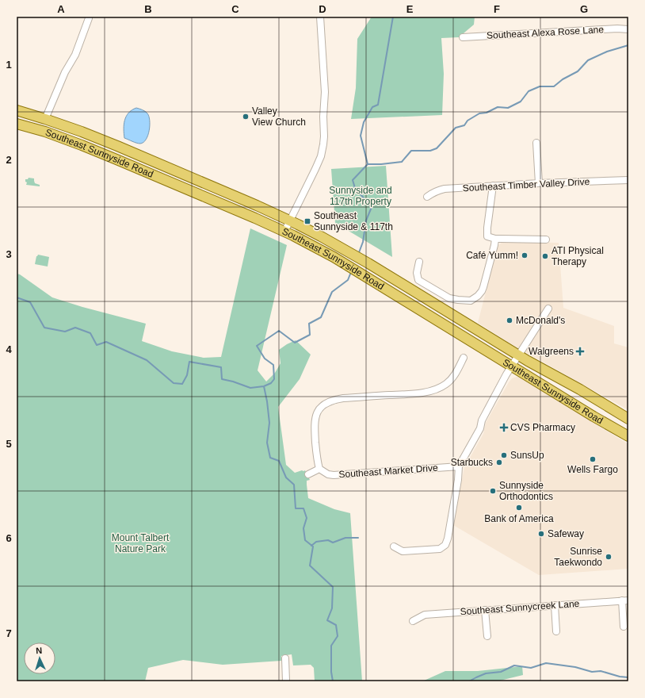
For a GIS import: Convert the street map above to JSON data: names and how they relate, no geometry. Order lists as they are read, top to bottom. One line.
{"streets":{"main road":["Southeast Sunnyside Road"],"street":["Southeast Alexa Rose Lane","Southeast Timber Valley Drive","Southeast Market Drive","Southeast Sunnycreek Lane"]},"parks":["Sunnyside and 117th Property","Mount Talbert Nature Park"],"places":{"other":["Valley View Church","Café Yumm!","ATI Physical Therapy","McDonald's","SunsUp","Wells Fargo","Starbucks","Sunnyside Orthodontics","Bank of America","Safeway","Sunrise Taekwondo"],"transit":["Southeast Sunnyside & 117th"],"health":["Walgreens","CVS Pharmacy"]},"north":"top","grid":{"columns":["A","B","C","D","E","F","G"],"rows":["1","2","3","4","5","6","7"]}}
